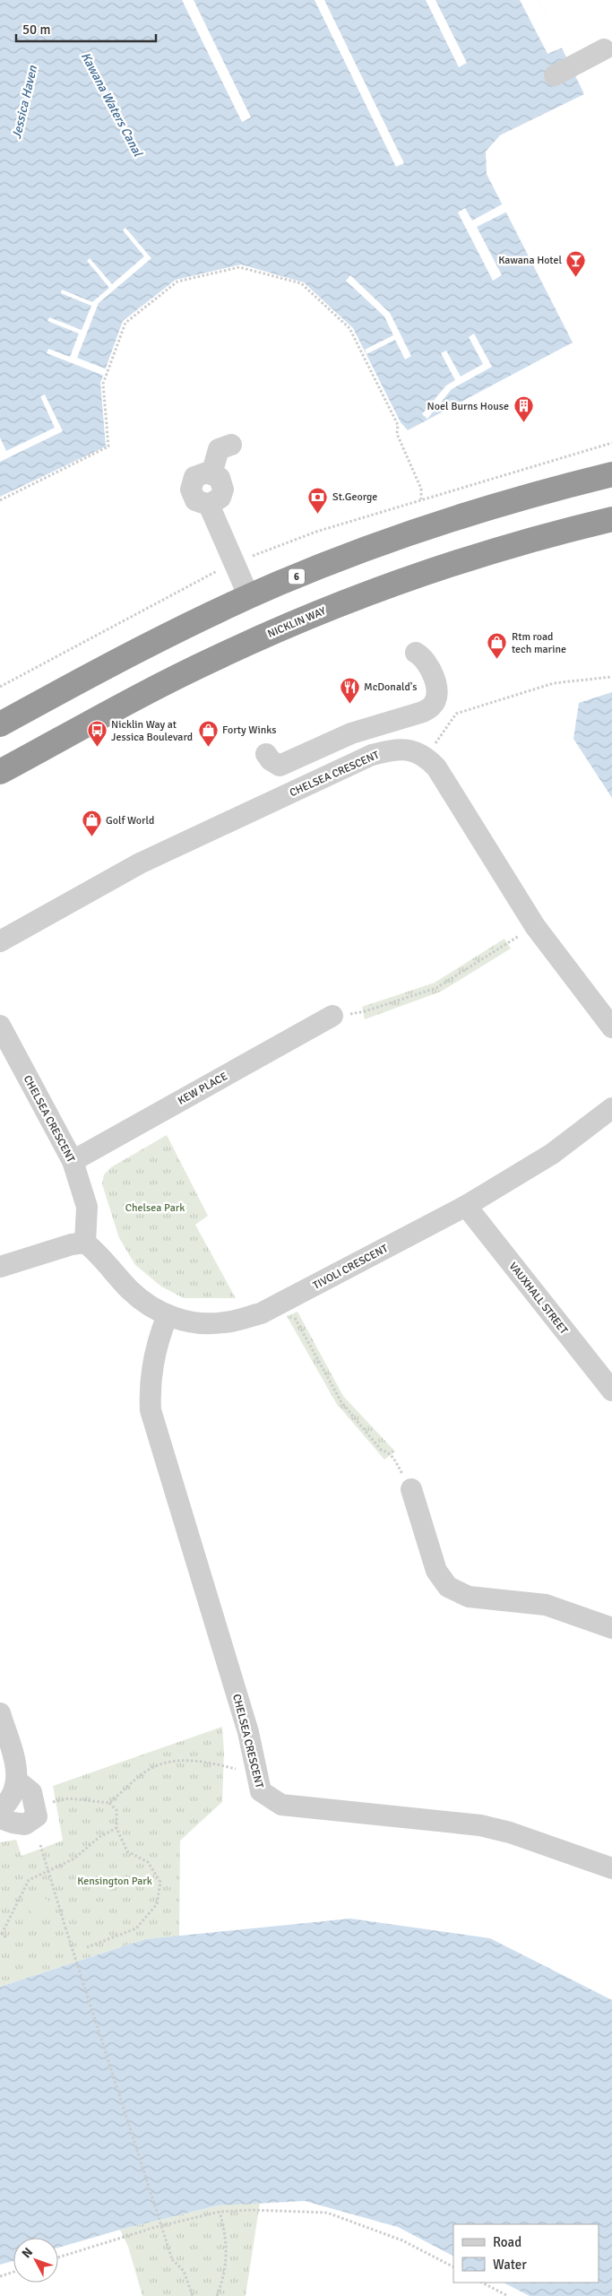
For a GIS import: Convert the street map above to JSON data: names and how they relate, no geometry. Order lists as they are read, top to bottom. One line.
{"streets":{"highway":["6","NICKLIN WAY"],"street":["CHELSEA CRESCENT","KEW PLACE","TIVOLI CRESCENT","VAUXHALL STREET"]},"crossings":[["CHELSEA CRESCENT","KEW PLACE"],["CHELSEA CRESCENT","TIVOLI CRESCENT"],["TIVOLI CRESCENT","VAUXHALL STREET"]],"water":["Jessica Haven","Kawana Waters Canal"],"parks":["Chelsea Park","Kensington Park"],"places":{"bar":["Kawana Hotel"],"building":["Noel Burns House"],"bank":["St.George"],"shop":["Rtm road tech marine","Forty Winks","Golf World"],"restaurant":["McDonald's"],"bus stop":["Nicklin Way at Jessica Boulevard"]},"legend":["Road","Water"],"scale_bar":"50 m","north":"top left"}
